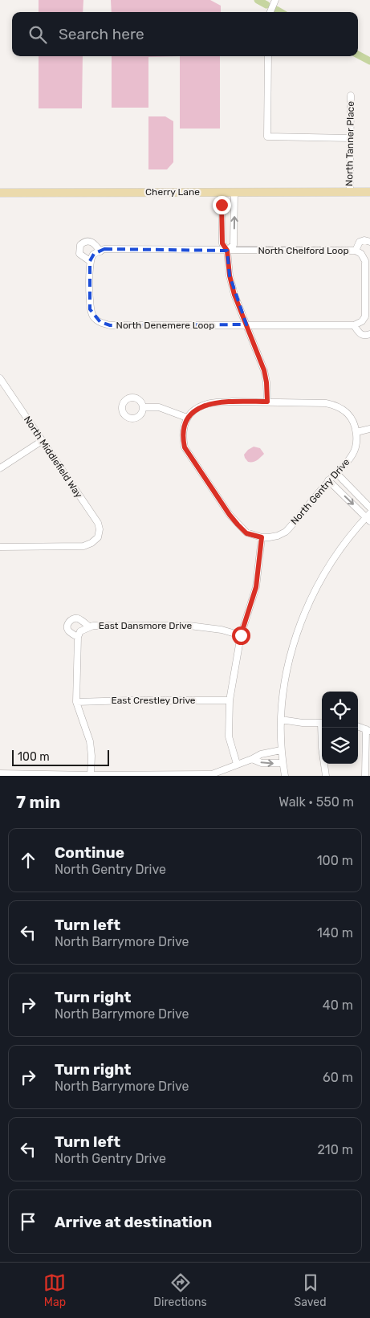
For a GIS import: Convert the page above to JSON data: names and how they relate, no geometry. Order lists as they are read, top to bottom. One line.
{"streets":{"main road":["Cherry Lane"],"street":["North Tanner Place","North Chelford Loop","North Denemere Loop","North Middlefield Way","North Gentry Drive","East Dansmore Drive","East Crestley Drive"]},"crossings":[["North Tanner Place","Cherry Lane"]],"scale_bar":"100 m","page":{"search":"Search here","scale":"100 m","heading":["7 min","Walk · 550 m"],"list":[["Continue","North Gentry Drive","100 m"],["Turn left","North Barrymore Drive","140 m"],["Turn right","North Barrymore Drive","40 m"],["Turn right","North Barrymore Drive","60 m"],["Turn left","North Gentry Drive","210 m"],"Arrive at destination"],"nav":["Map","Directions","Saved"]}}
